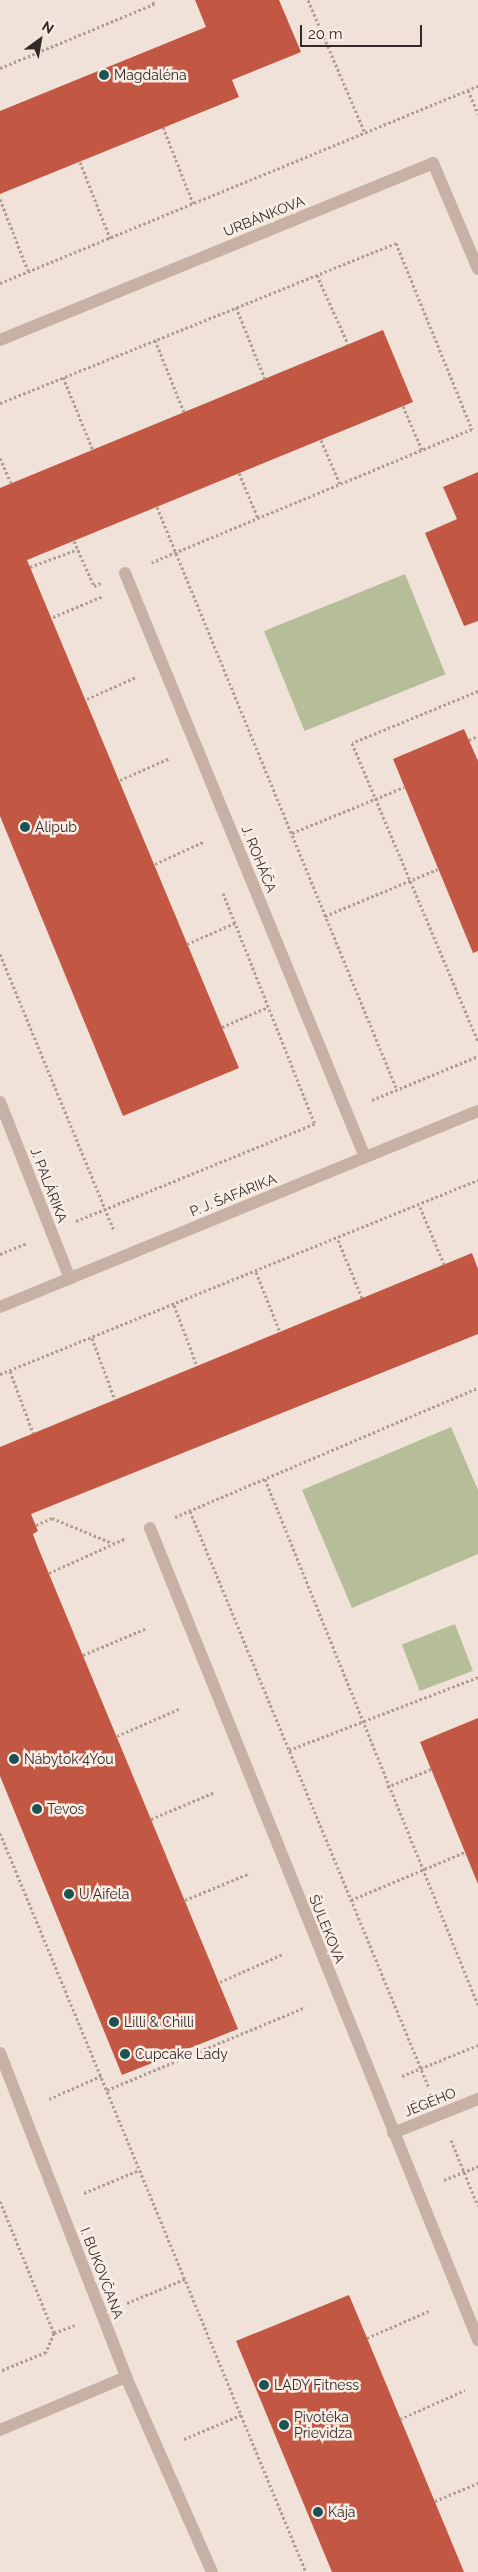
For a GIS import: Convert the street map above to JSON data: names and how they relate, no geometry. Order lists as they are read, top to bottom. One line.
{"streets":{"street":["URBÁNKOVA","J. ROHÁČA","J. PALÁRIKA","P. J. ŠAFÁRIKA","ŠULEKOVA","JÉGÉHO","I. BUKOVČANA"]},"crossings":[["J. ROHÁČA","P. J. ŠAFÁRIKA"],["J. PALÁRIKA","P. J. ŠAFÁRIKA"],["ŠULEKOVA","JÉGÉHO"]],"places":["Magdaléna","Alipub","Nábytok 4You","Tevos","U Aifela","Lilli & Chilli","Cupcake Lady","LADY Fitness","Pivotéka Prievidza","Kaja"],"scale_bar":"20 m","north":"top right"}
